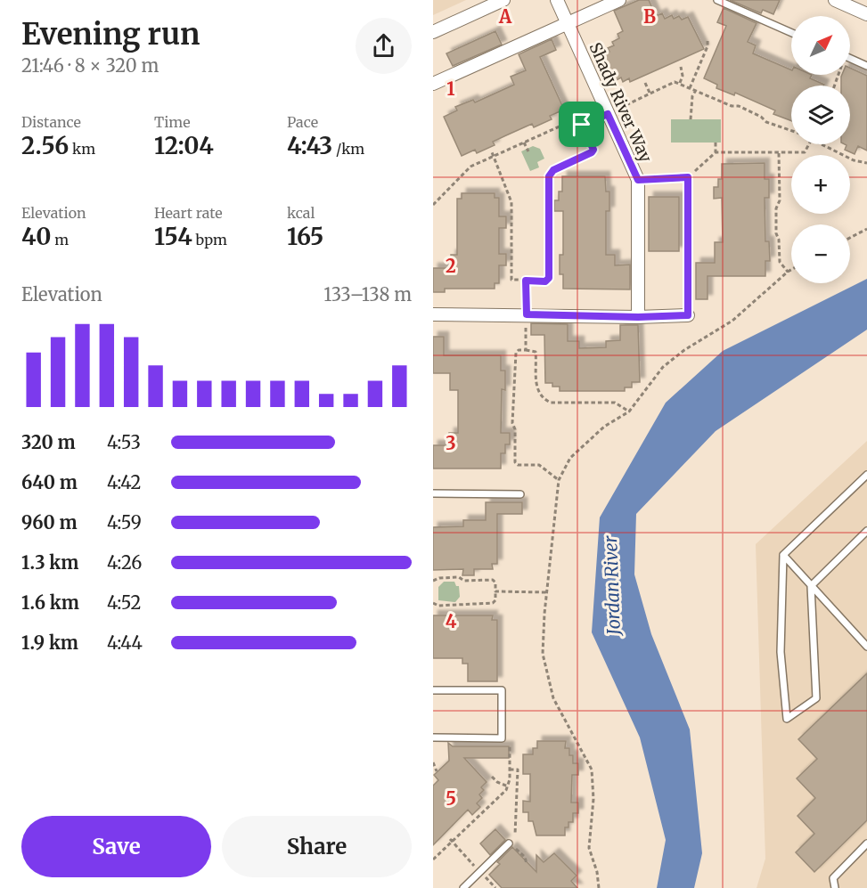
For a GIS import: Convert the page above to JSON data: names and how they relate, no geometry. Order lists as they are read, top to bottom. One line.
{"streets":{"street":["Shady River Way"]},"water":["Jordan River"],"north":"top right","page":{"heading":["Evening run","21:46 · 8 × 320 m"],"map_buttons":["+","−"],"stats":[["Distance","2.56 km"],["Time","12:04"],["Pace","4:43 /km"],["Elevation","40 m"],["Heart rate","154 bpm"],["kcal","165"]],"chart":["Elevation","133–138 m"],"list":[{"name":"320 m","note":"4:53"},{"name":"640 m","note":"4:42"},{"name":"960 m","note":"4:59"},{"name":"1.3 km","note":"4:26"},{"name":"1.6 km","note":"4:52"},{"name":"1.9 km","note":"4:44"}],"buttons":["Save","Share"]},"grid":{"columns":["A","B"],"rows":["1","2","3","4","5"]}}
